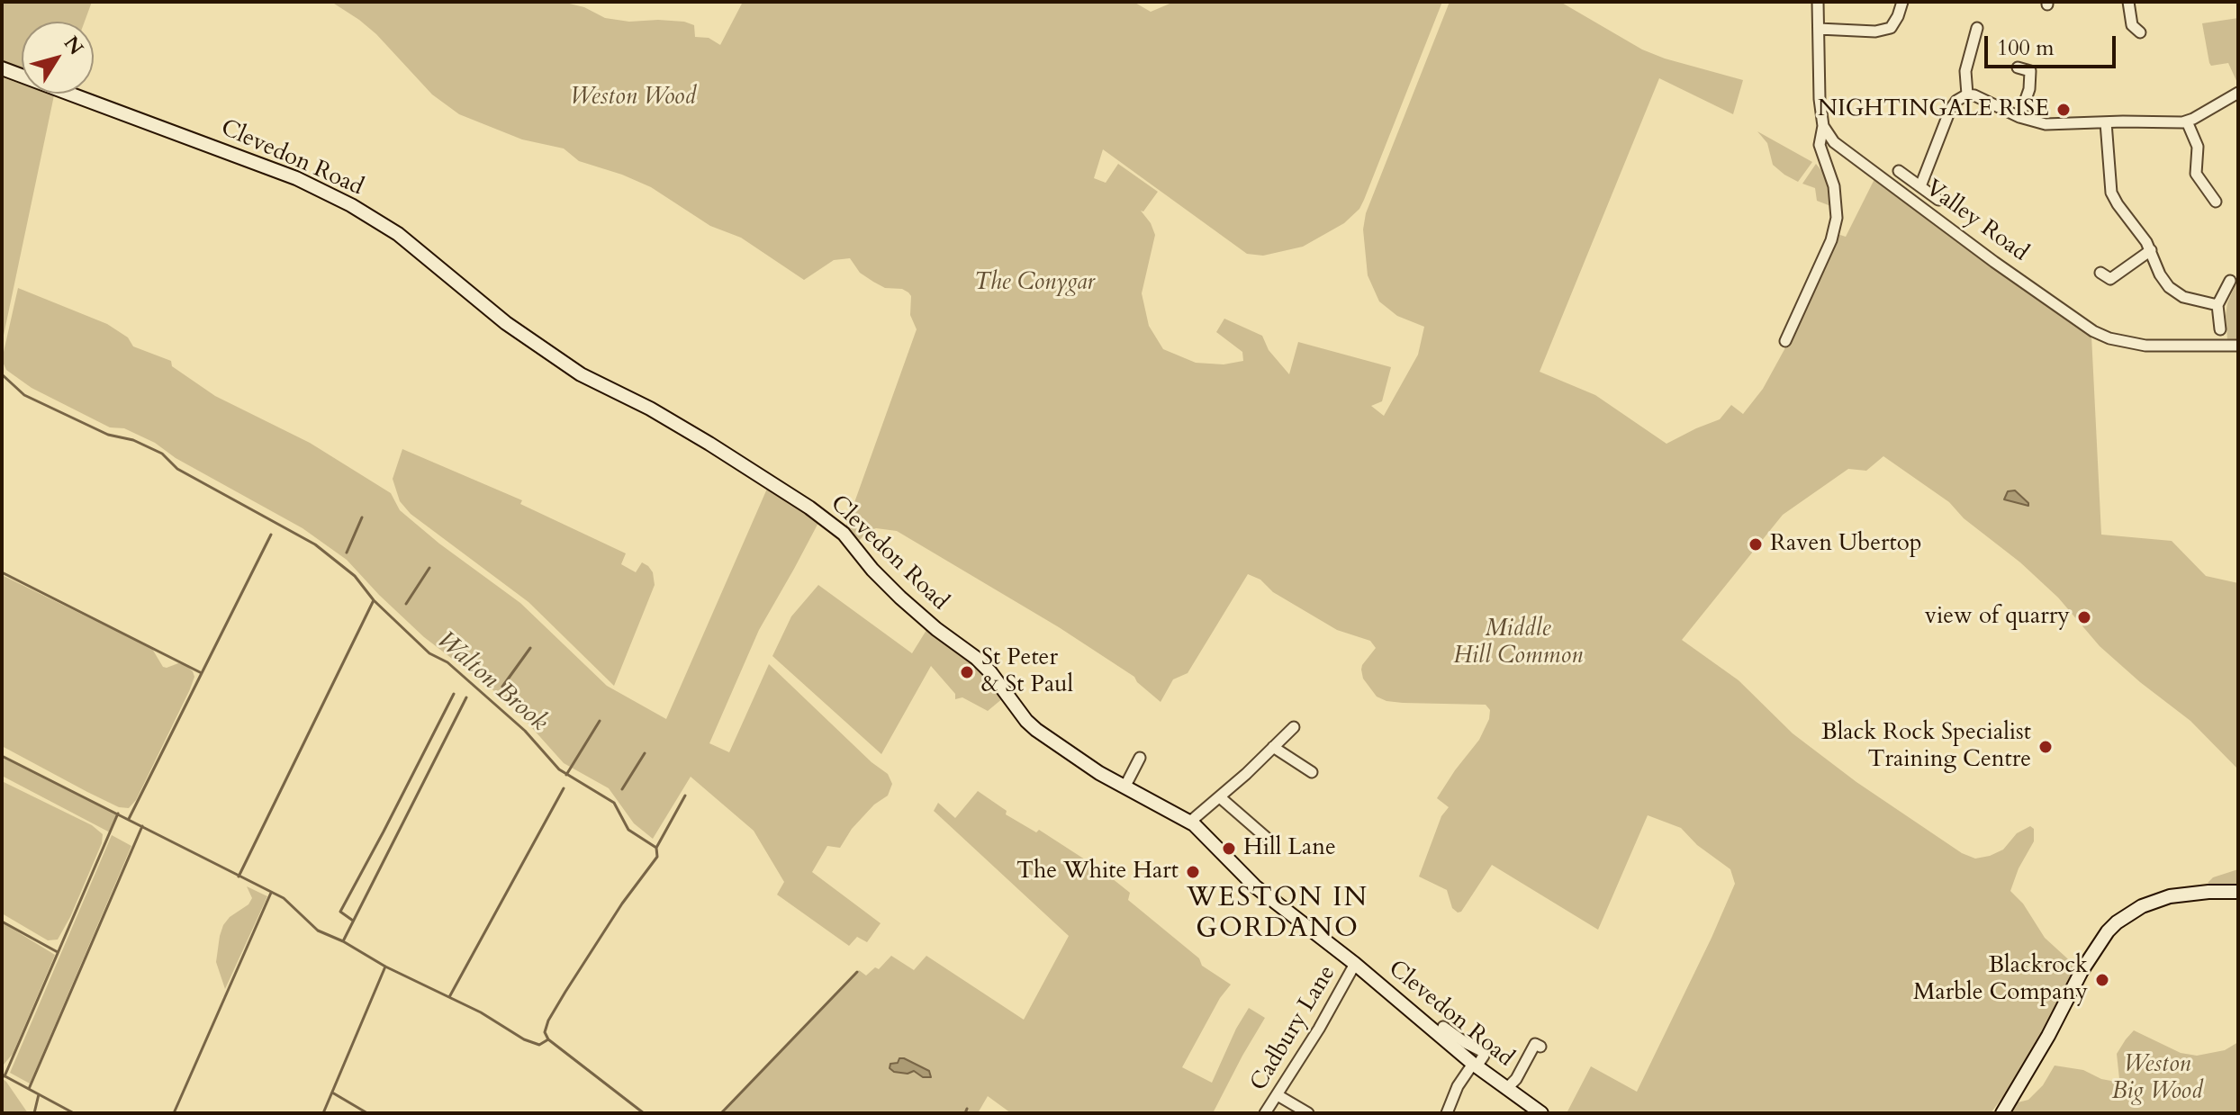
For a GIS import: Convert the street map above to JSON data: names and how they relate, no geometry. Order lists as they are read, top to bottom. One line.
{"streets":{"main road":["Clevedon Road"],"street":["Valley Road","Cadbury Lane"]},"crossings":[["Clevedon Road","Cadbury Lane"]],"districts":["WESTON IN GORDANO"],"water":["Walton Brook"],"parks":["Weston Wood","The Conygar","Middle Hill Common","Weston Big Wood"],"places":["NIGHTINGALE RISE","Raven Ubertop","view of quarry","St Peter & St Paul","Black Rock Specialist Training Centre","Hill Lane","The White Hart","Blackrock Marble Company"],"scale_bar":"100 m","north":"top right"}
